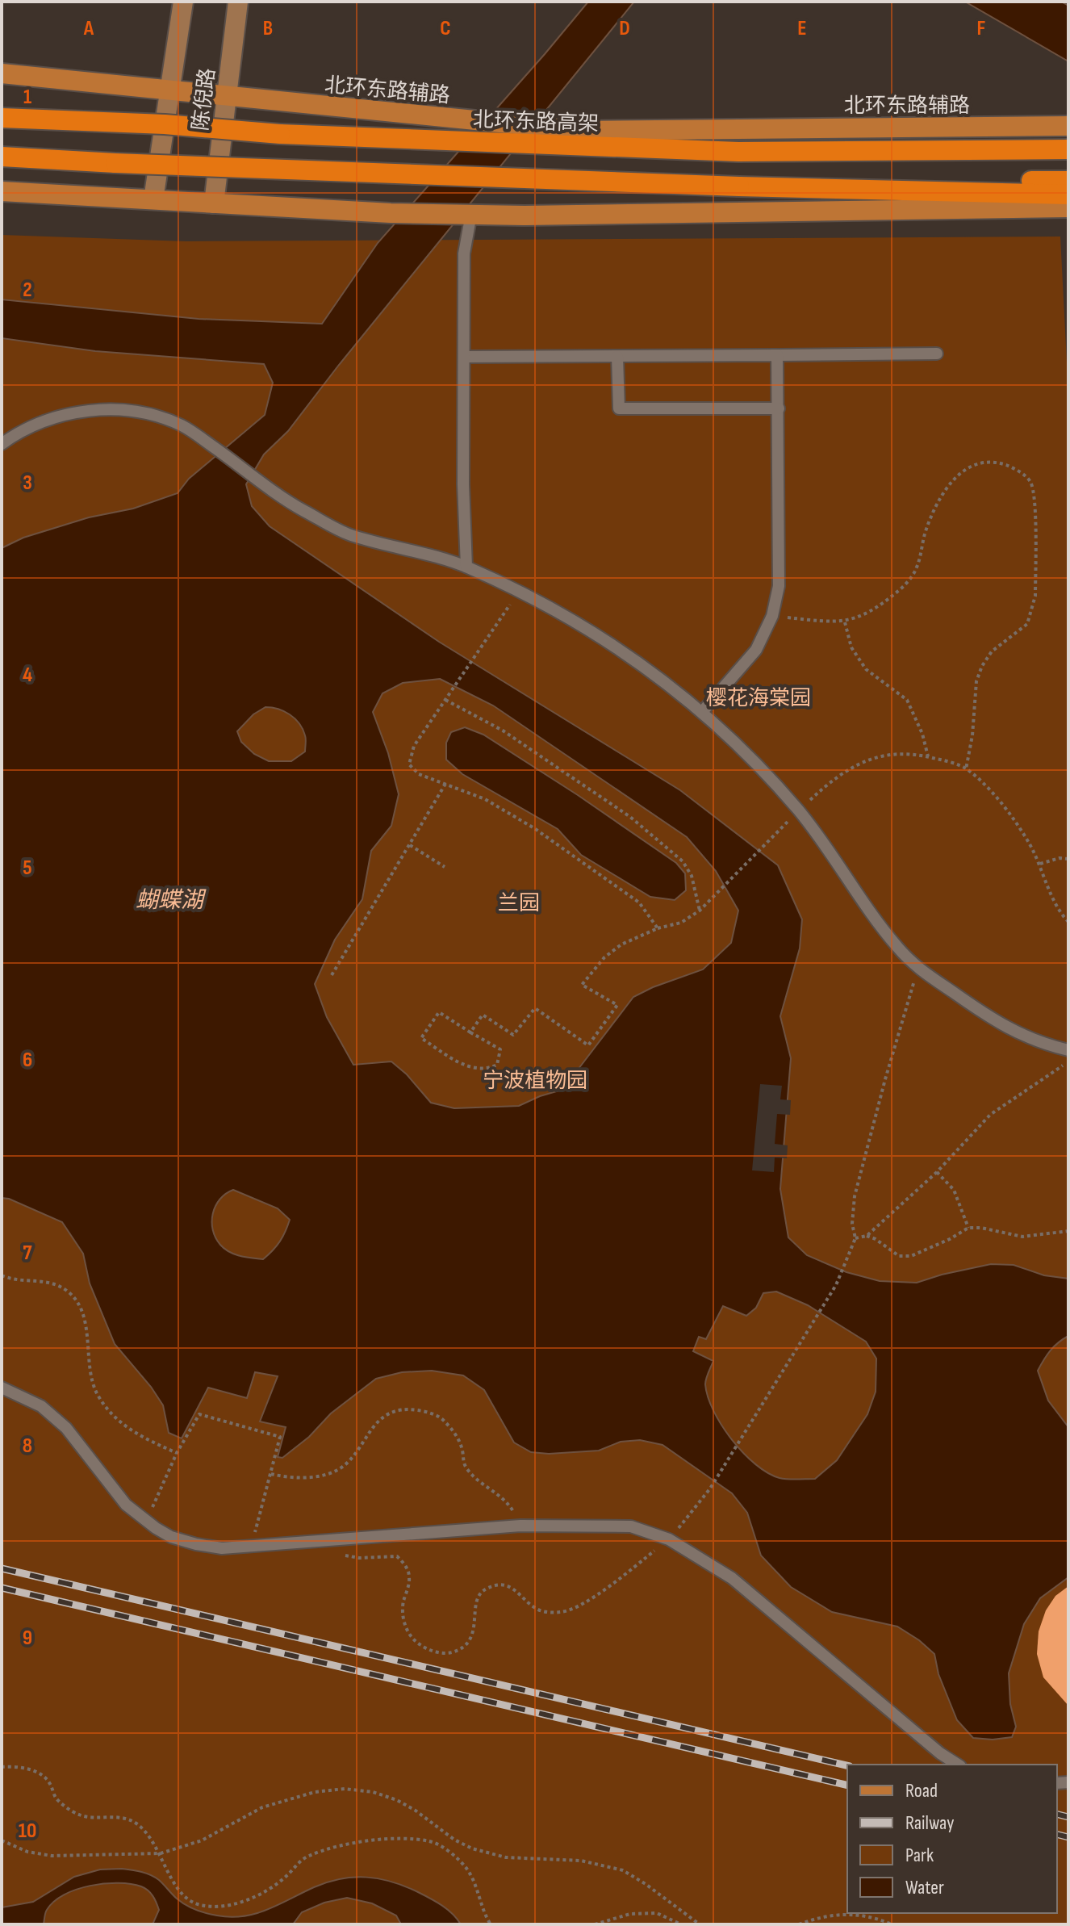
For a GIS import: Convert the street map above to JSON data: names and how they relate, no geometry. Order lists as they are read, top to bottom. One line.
{"streets":{"highway":["北环东路高架"],"main road":["北环东路辅路"],"street":["陈倪路"]},"crossings":[["北环东路辅路","陈倪路"]],"water":["蝴蝶湖"],"parks":["樱花海棠园","兰园","宁波植物园"],"legend":["Road","Railway","Park","Water"],"grid":{"columns":["A","B","C","D","E","F"],"rows":["1","2","3","4","5","6","7","8","9","10"]}}
